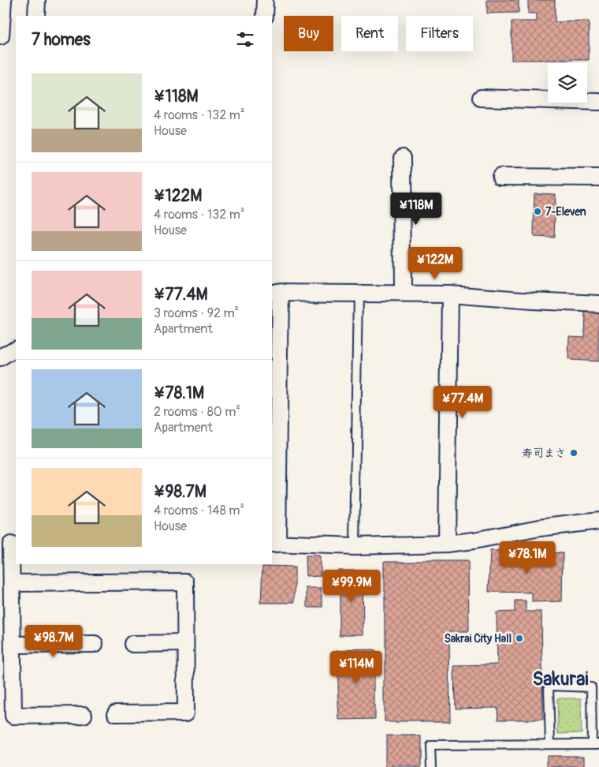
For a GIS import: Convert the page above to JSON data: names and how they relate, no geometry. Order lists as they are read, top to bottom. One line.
{"districts":["Sakurai"],"places":["7-Eleven","寿司まさ","Sakrai City Hall"],"page":{"chip":["Buy","Rent","Filters"],"heading":"7 homes","list":[{"name":"¥118M","note":"4 rooms · 132 m² · House"},{"name":"¥122M","note":"4 rooms · 132 m² · House"},{"name":"¥77.4M","note":"3 rooms · 92 m² · Apartment"},{"name":"¥78.1M","note":"2 rooms · 80 m² · Apartment"},{"name":"¥98.7M","note":"4 rooms · 148 m² · House"}],"price":["¥118M","¥122M","¥77.4M","¥78.1M","¥99.9M","¥98.7M","¥114M"]}}
